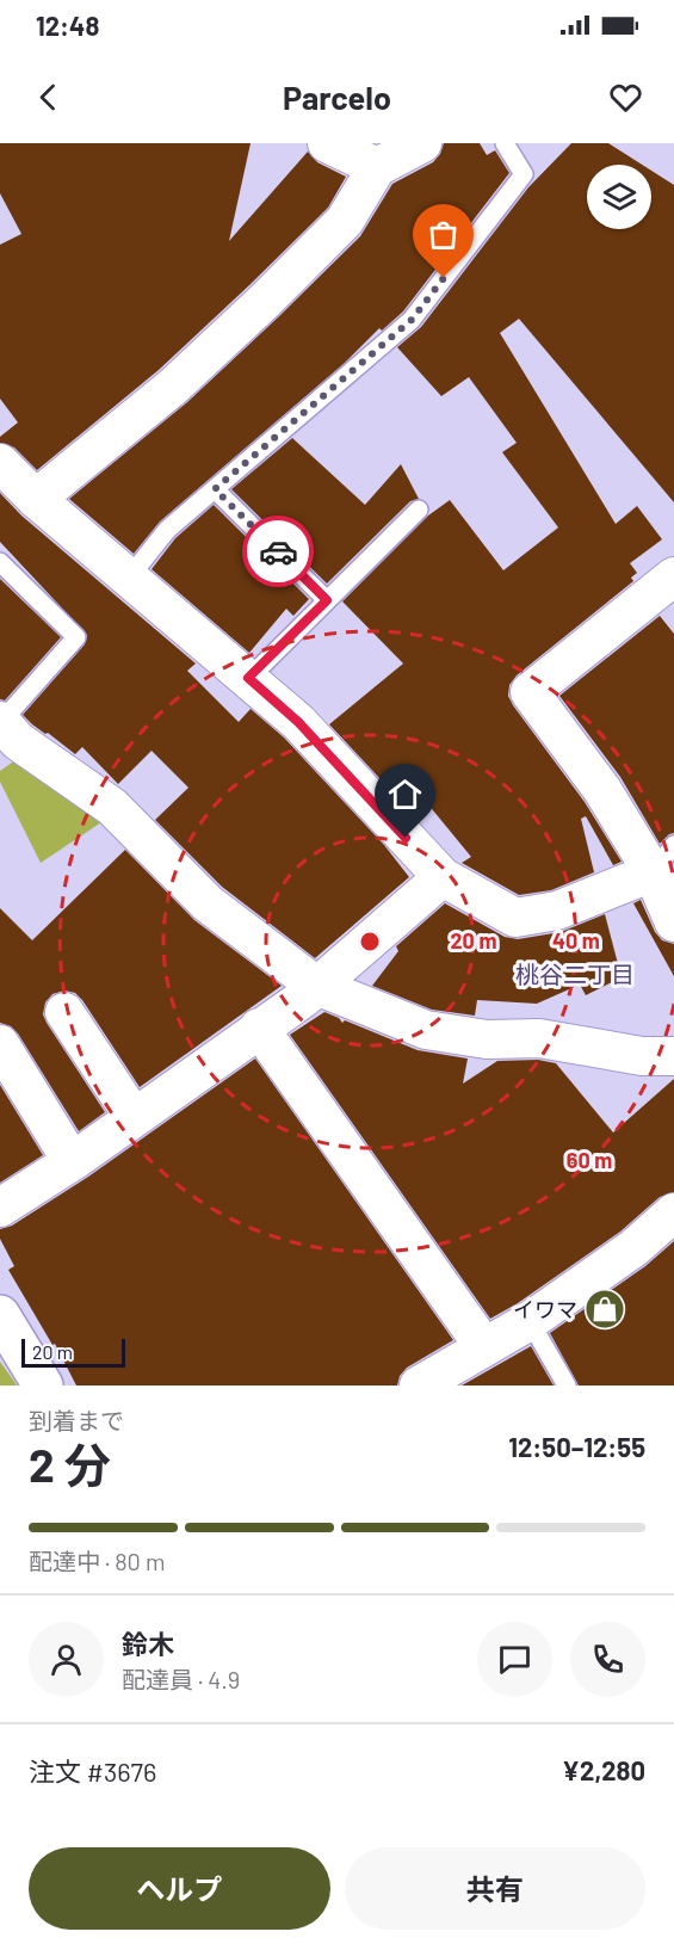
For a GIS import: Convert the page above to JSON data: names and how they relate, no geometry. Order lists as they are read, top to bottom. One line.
{"districts":["桃谷二丁目"],"places":{"shop":["イワマ"]},"scale_bar":"20 m","page":{"status":"12:48","header":"Parcelo","scale":"20 m","heading":["2 分","到着まで","12:50–12:55"],"panel":["鈴木","配達員 · 4.9","注文 #3676","¥2,280"],"bar":"配達中 · 80 m","buttons":["ヘルプ","共有"]},"rings":["20 m","40 m","60 m"]}
